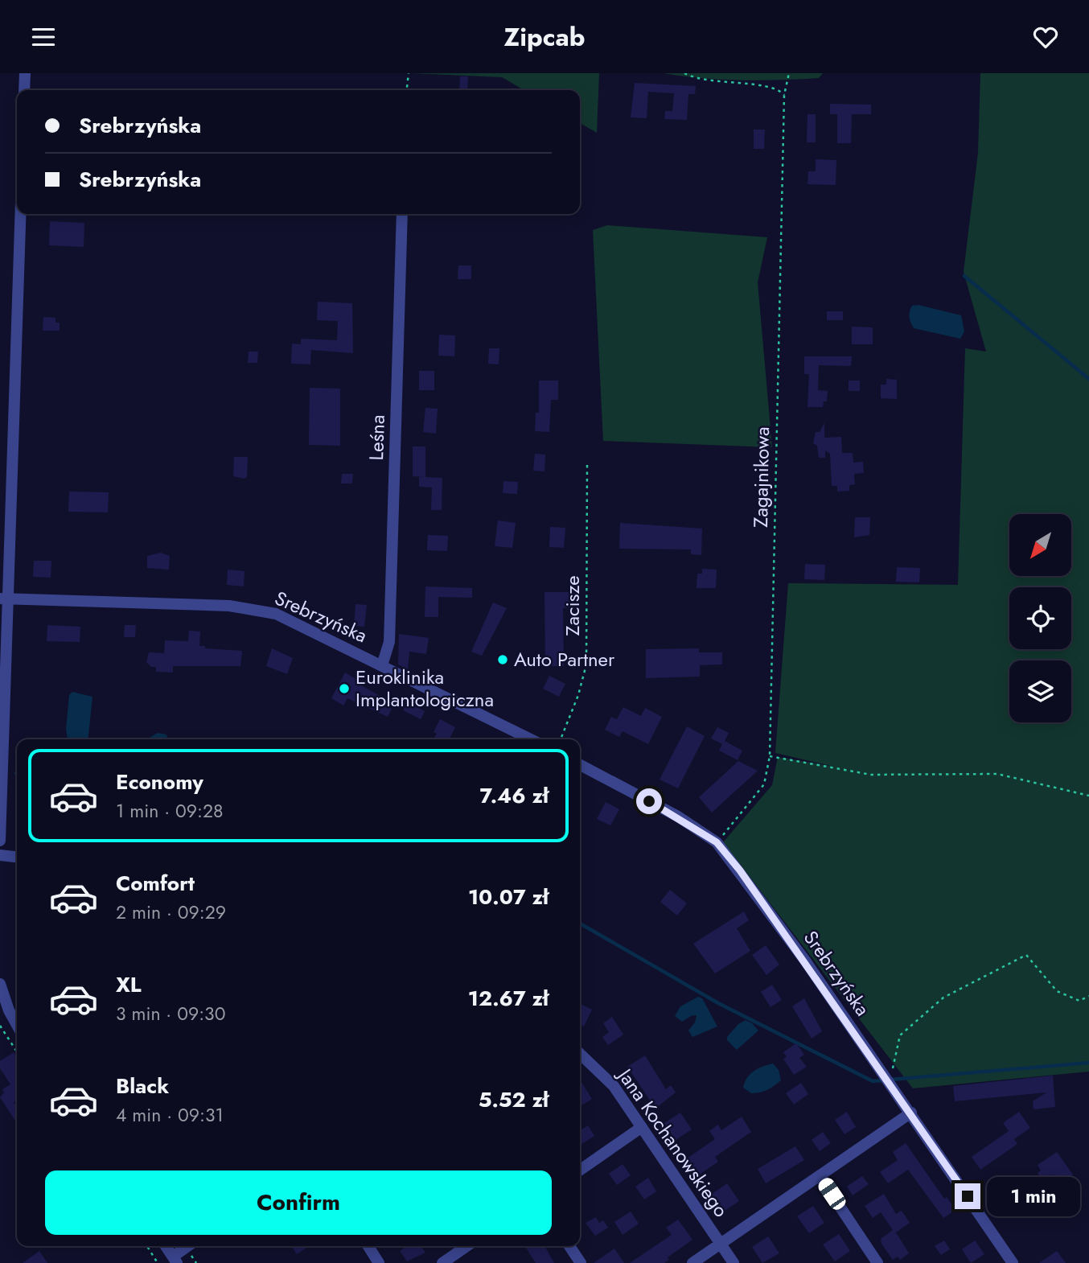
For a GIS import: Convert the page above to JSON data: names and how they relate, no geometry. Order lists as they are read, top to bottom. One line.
{"streets":{"street":["Leśna","Srebrzyńska","Jana Kochanowskiego"],"path":["Zagajnikowa","Zacisze"]},"crossings":[["Leśna","Srebrzyńska"],["Zagajnikowa","Srebrzyńska"]],"places":["Auto Partner","Euroklinika Implantologiczna"],"north":"bottom left","page":{"header":"Zipcab","banner":["Srebrzyńska","Srebrzyńska"],"list":[{"name":"Economy","note":"1 min · 09:28","value":"7.46 zł"},{"name":"Comfort","note":"2 min · 09:29","value":"10.07 zł"},{"name":"XL","note":"3 min · 09:30","value":"12.67 zł"},{"name":"Black","note":"4 min · 09:31","value":"5.52 zł"}],"buttons":"Confirm","bubble":"1 min"}}
